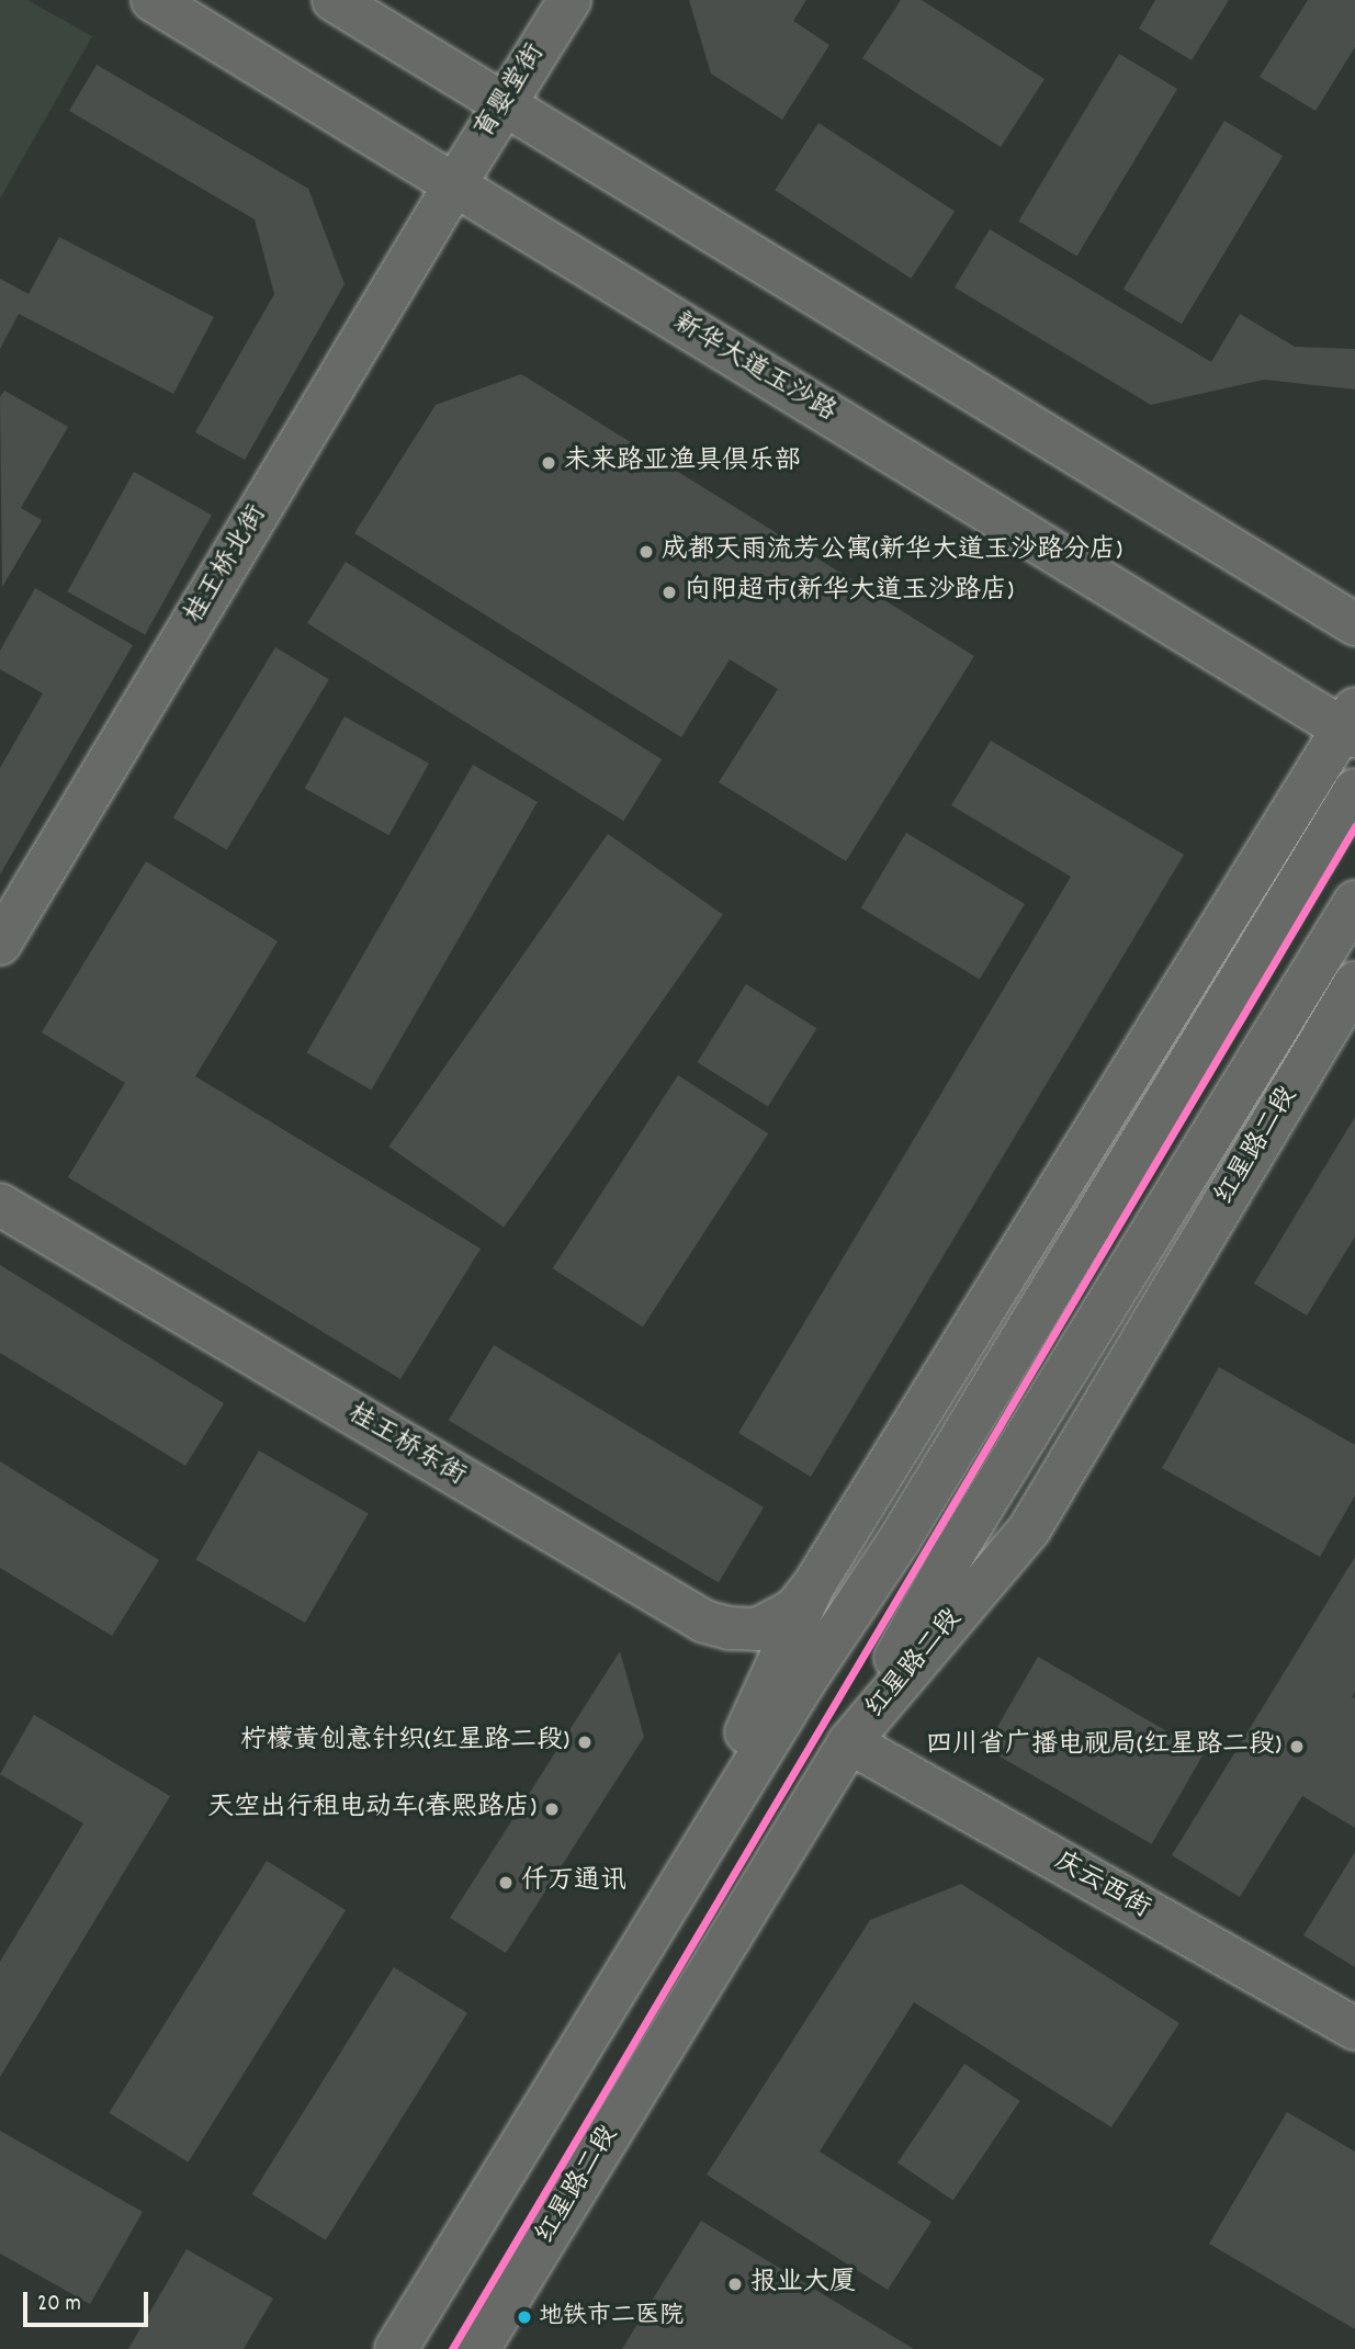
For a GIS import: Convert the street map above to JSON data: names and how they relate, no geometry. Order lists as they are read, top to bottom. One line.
{"streets":{"main road":["育婴堂街","新华大道玉沙路","桂王桥北街","红星路二段","桂王桥东街","庆云西街"]},"crossings":[["育婴堂街","新华大道玉沙路"],["育婴堂街","桂王桥北街"],["新华大道玉沙路","桂王桥北街"],["红星路二段","庆云西街"]],"places":["未来路亚渔具俱乐部","成都天雨流芳公寓(新华大道玉沙路分店)","向阳超市(新华大道玉沙路店)","柠檬黄创意针织(红星路二段)","四川省广播电视局(红星路二段)","天空出行租电动车(春熙路店)","仟万通讯","报业大厦","地铁市二医院"],"scale_bar":"20 m"}
